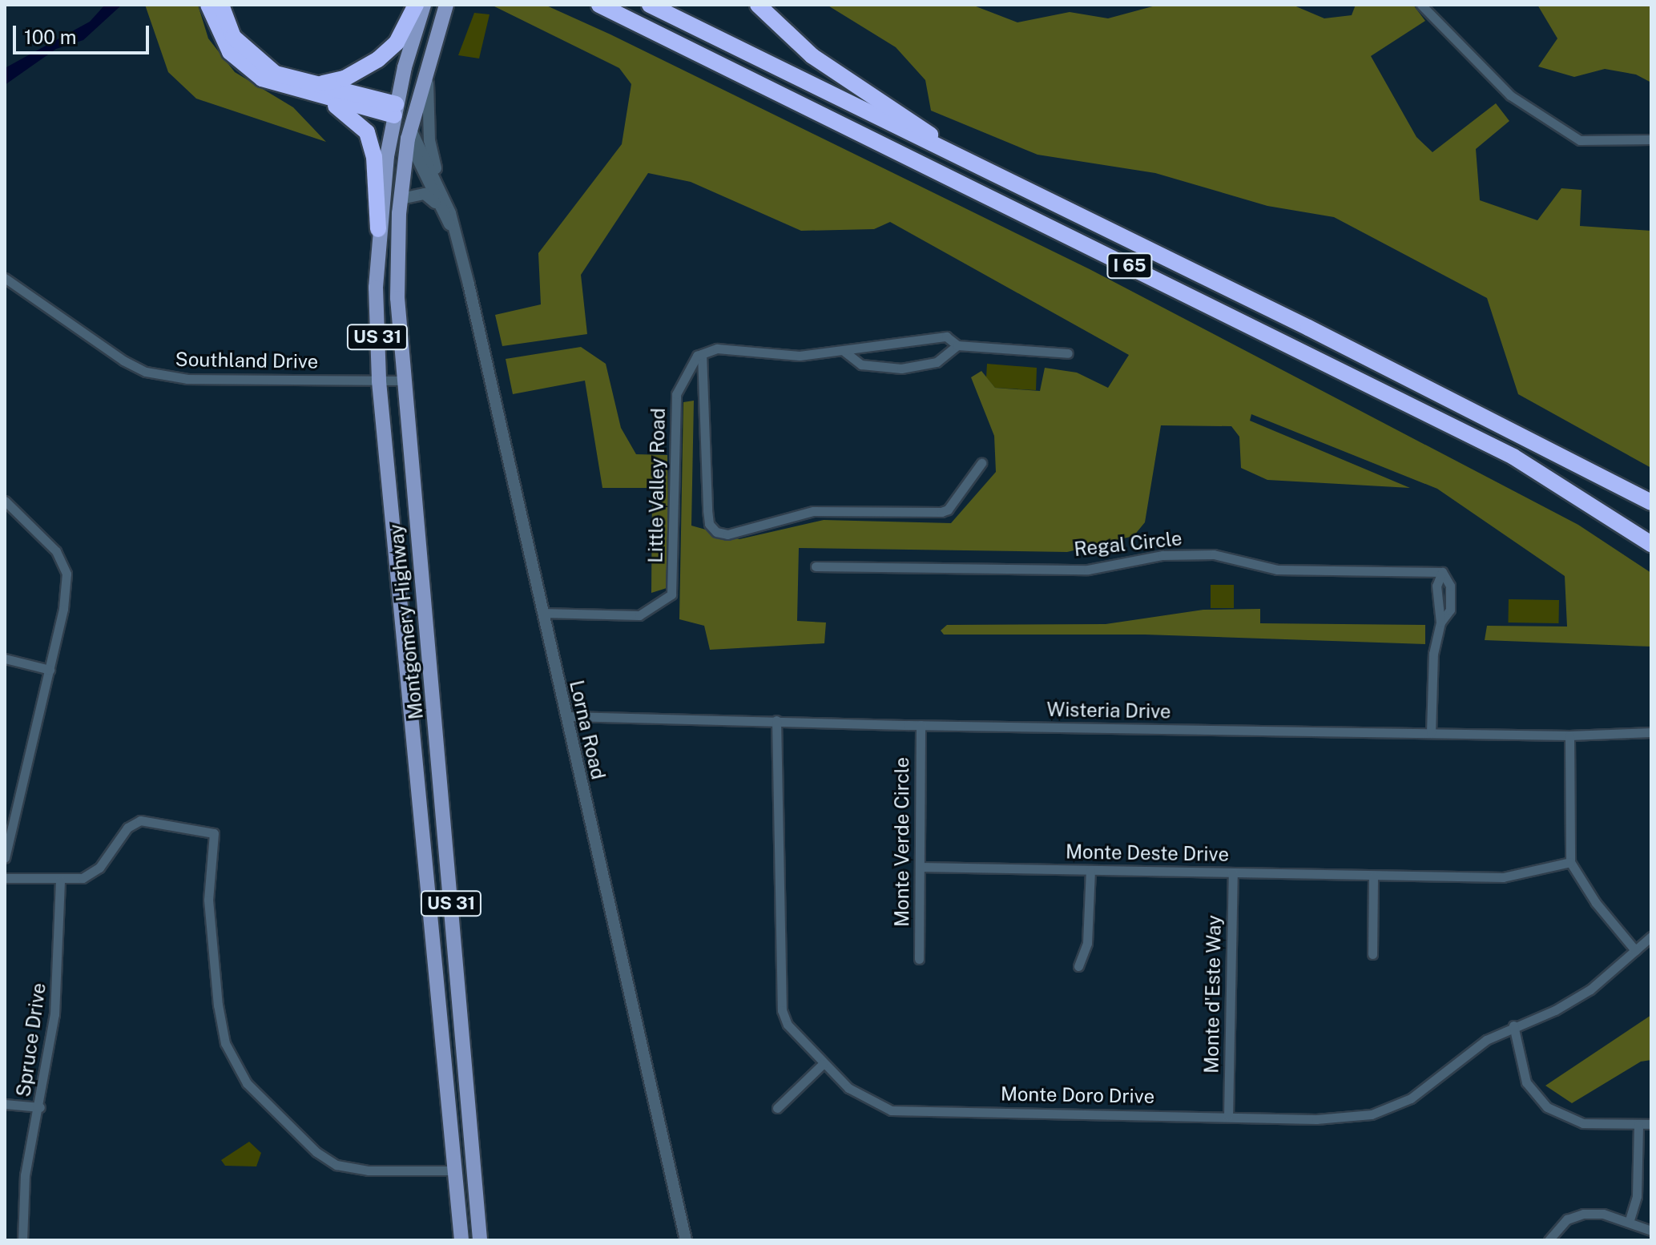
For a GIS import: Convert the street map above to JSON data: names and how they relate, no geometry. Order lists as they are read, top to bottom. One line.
{"streets":{"highway":["I 65"],"main road":["US 31","Montgomery Highway"],"street":["Southland Drive","Little Valley Road","Regal Circle","Wisteria Drive","Lorna Road","Monte Verde Circle","Monte Deste Drive","Monte d'Este Way","Spruce Drive","Monte Doro Drive"]},"crossings":[["Southland Drive","Montgomery Highway"],["Little Valley Road","Lorna Road"],["Montgomery Highway","Lorna Road"],["Wisteria Drive","Lorna Road"],["Wisteria Drive","Monte Verde Circle"],["Wisteria Drive","Monte Doro Drive"],["Monte Verde Circle","Monte Deste Drive"],["Monte Deste Drive","Monte d'Este Way"],["Monte d'Este Way","Monte Doro Drive"]],"scale_bar":"100 m"}
